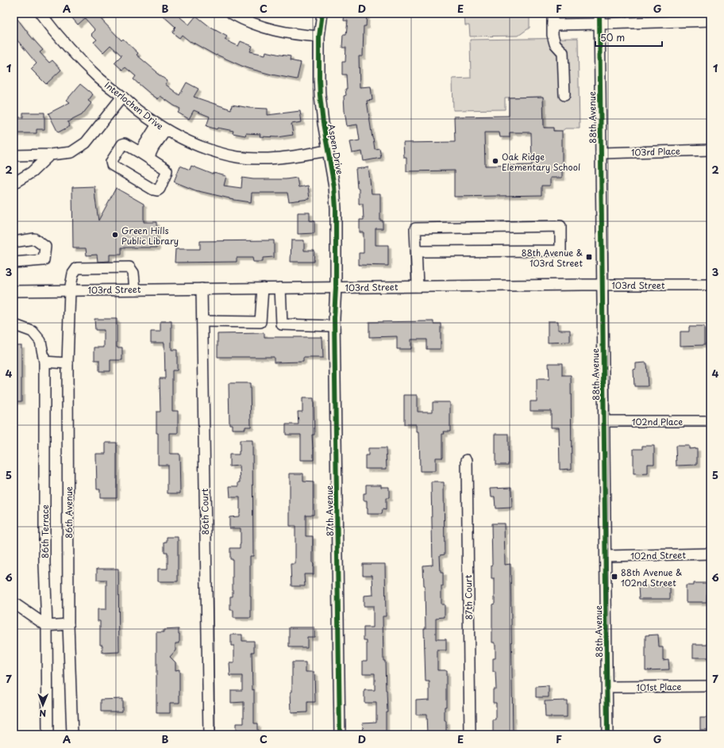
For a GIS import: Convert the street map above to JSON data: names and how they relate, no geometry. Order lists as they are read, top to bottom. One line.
{"streets":{"street":["Interlochen Drive","88th Avenue","Aspen Drive","103rd Place","103rd Street","102nd Place","87th Avenue","86th Court","86th Avenue","86th Terrace","102nd Street","87th Court","101st Place"]},"crossings":[["Interlochen Drive","Aspen Drive"],["88th Avenue","103rd Place"],["88th Avenue","103rd Street"],["88th Avenue","102nd Place"],["88th Avenue","102nd Street"],["88th Avenue","101st Place"],["Aspen Drive","103rd Street"],["Aspen Drive","87th Avenue"],["103rd Street","87th Avenue"],["103rd Street","86th Court"],["103rd Street","86th Avenue"]],"places":{"other":["Oak Ridge Elementary School","Green Hills Public Library"],"transit":["88th Avenue & 103rd Street","88th Avenue & 102nd Street"]},"scale_bar":"50 m","north":"bottom","grid":{"columns":["A","B","C","D","E","F","G"],"rows":["1","2","3","4","5","6","7"]}}
